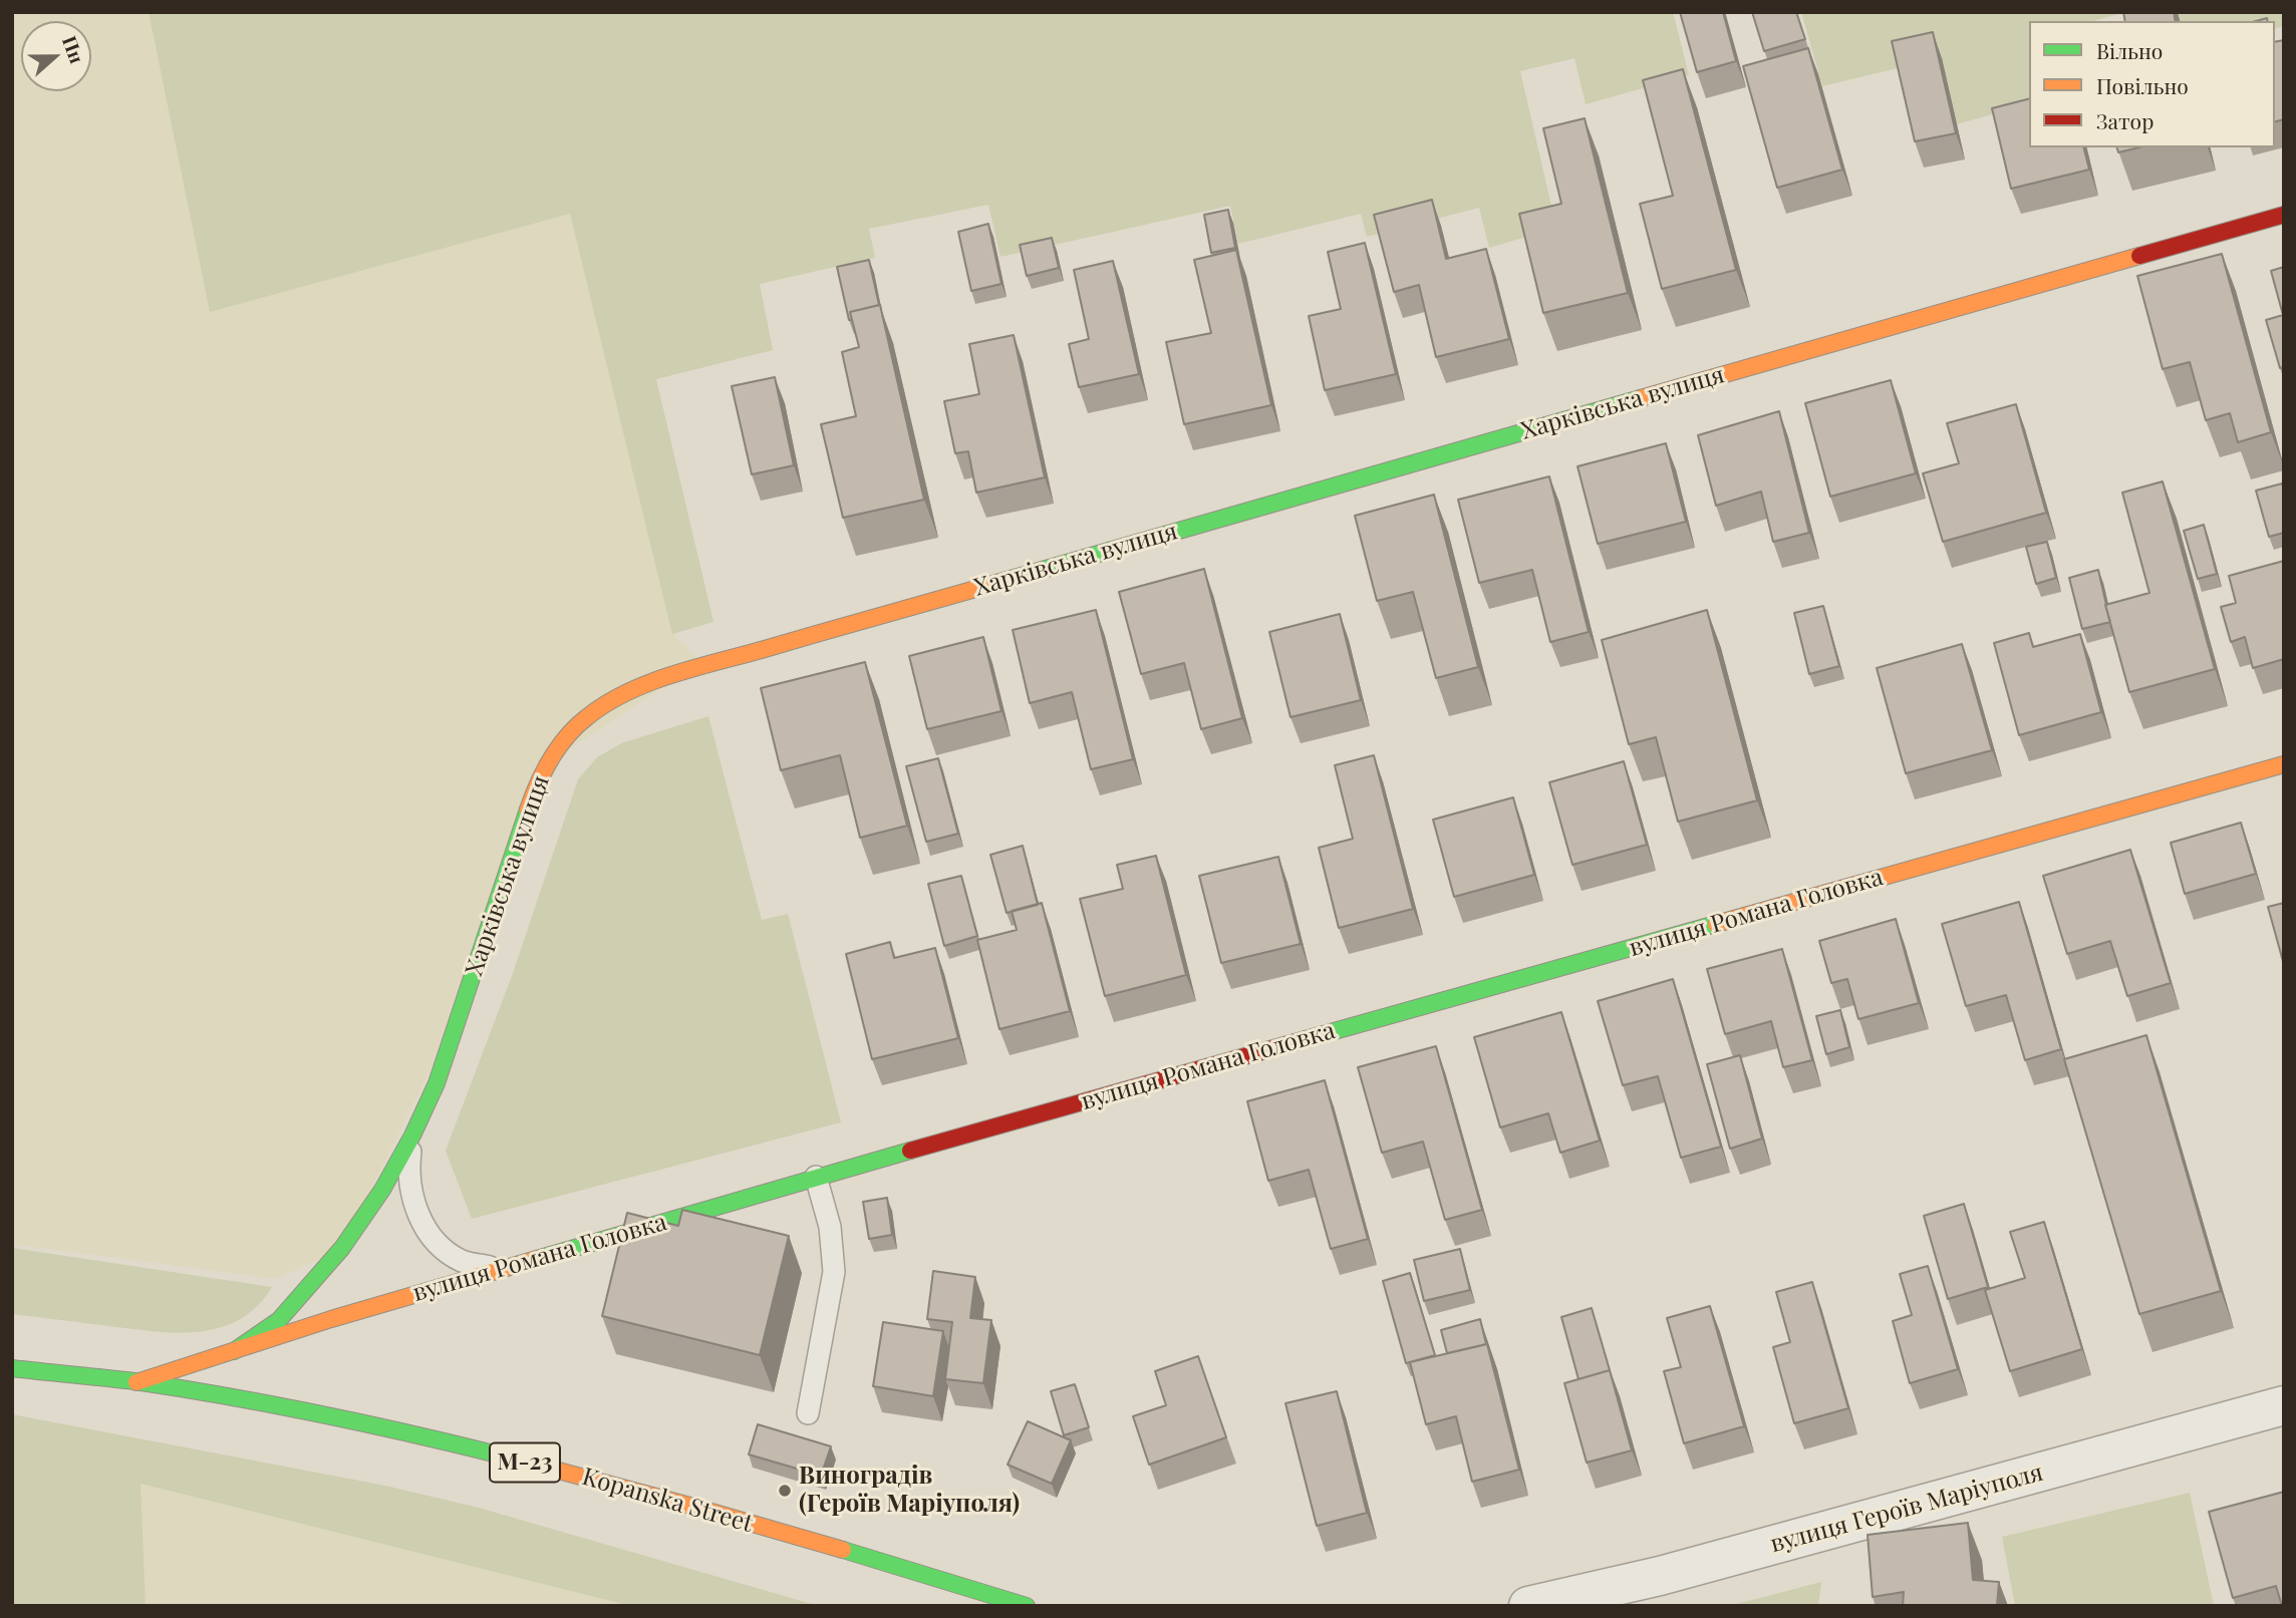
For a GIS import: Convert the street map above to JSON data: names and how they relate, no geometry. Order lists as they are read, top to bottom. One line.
{"streets":{"main road":["Харківська вулиця","вулиця Романа Головка","М-23","Kopanska Street"],"street":["вулиця Героїв Маріуполя"]},"crossings":[["Харківська вулиця","вулиця Романа Головка"],["вулиця Романа Головка","Kopanska Street"]],"places":["Виноградів (Героїв Маріуполя)"],"legend":["Вільно","Повільно","Затор"],"north":"right"}
